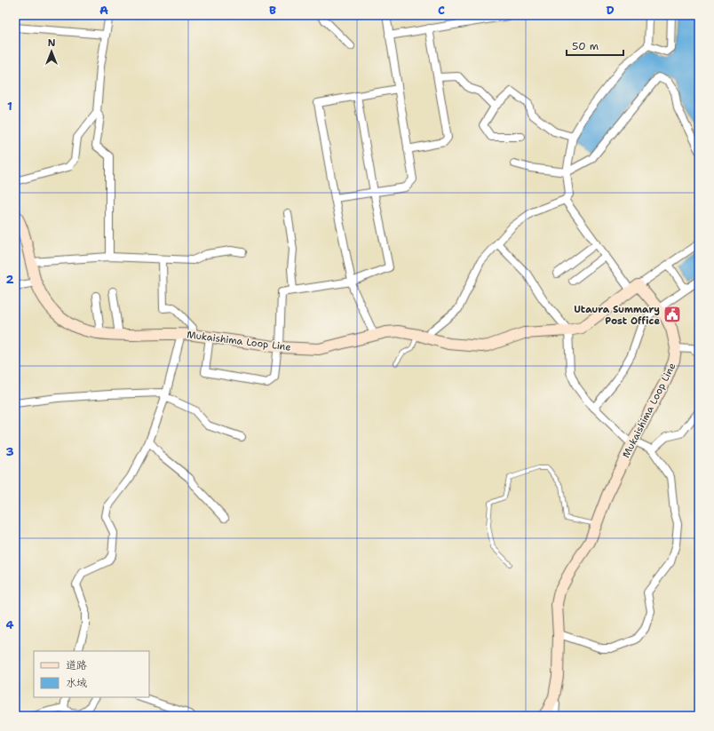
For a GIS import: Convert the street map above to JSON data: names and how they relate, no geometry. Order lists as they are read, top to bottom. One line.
{"streets":{"main road":["Mukaishima Loop Line"]},"places":{"public building":["Utaura Summary Post Office"]},"legend":["道路","水域"],"scale_bar":"50 m","north":"top","grid":{"columns":["A","B","C","D"],"rows":["1","2","3","4"]}}
